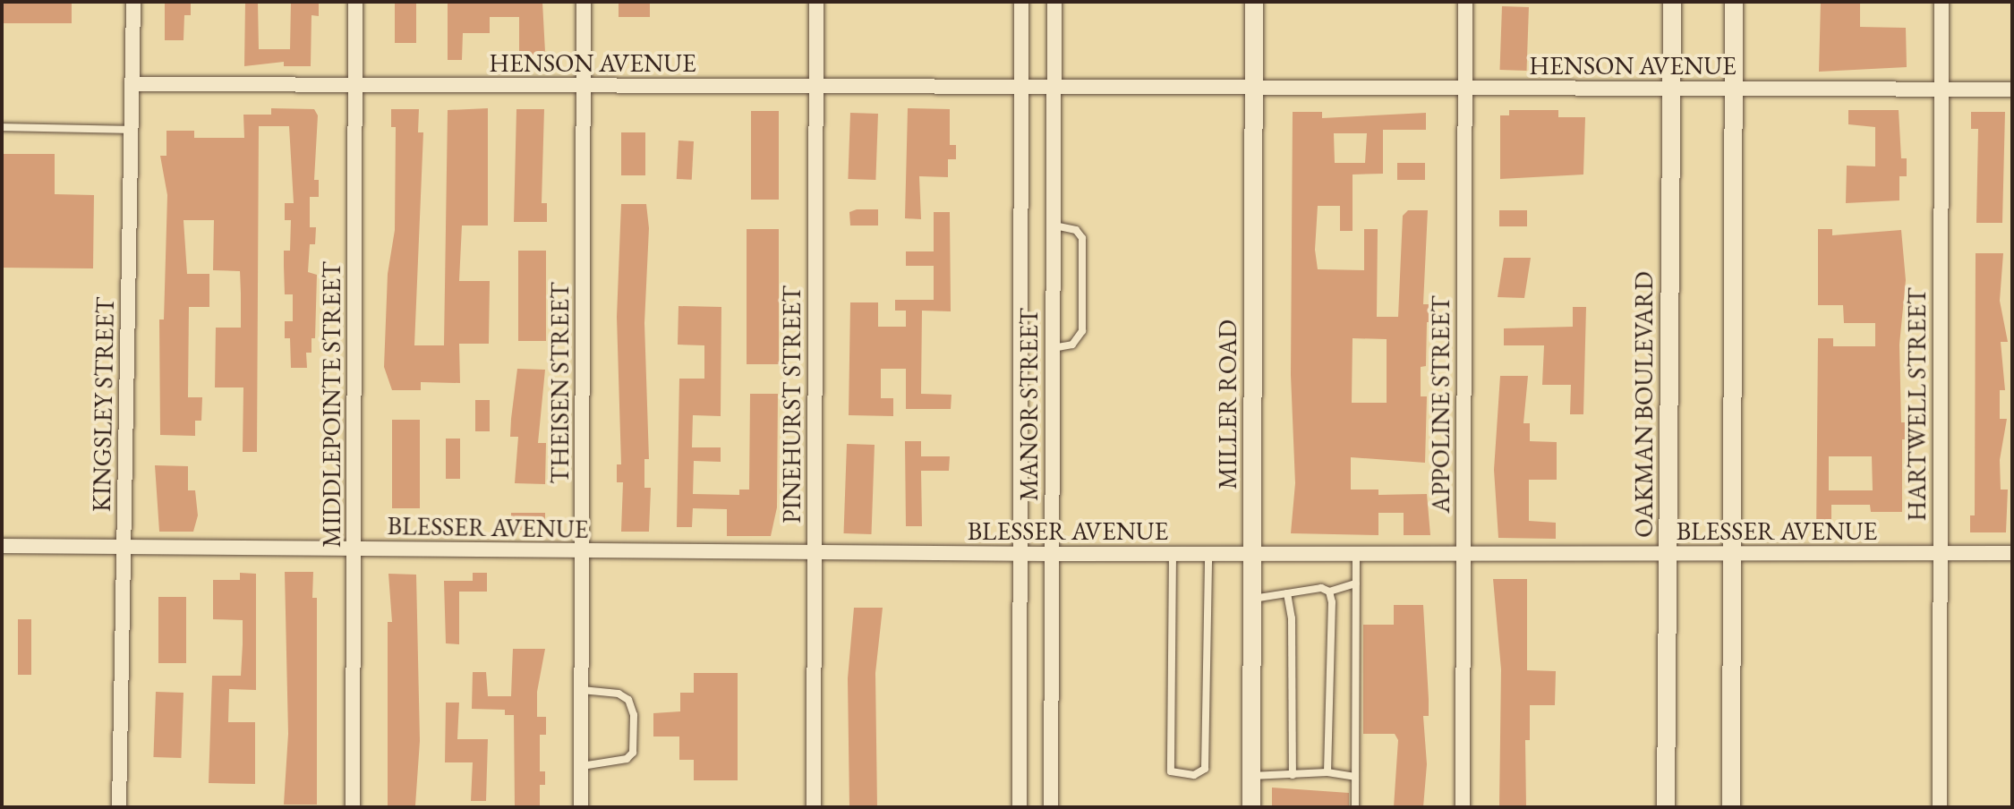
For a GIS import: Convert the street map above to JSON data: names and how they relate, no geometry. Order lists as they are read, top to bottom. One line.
{"streets":{"street":["HENSON AVENUE","THEISEN STREET","KINGSLEY STREET","MIDDLEPOINTE STREET","PINEHURST STREET","MANOR STREET","MILLER ROAD","APPOLINE STREET","OAKMAN BOULEVARD","HARTWELL STREET","BLESSER AVENUE"]},"crossings":[["HENSON AVENUE","THEISEN STREET"],["HENSON AVENUE","KINGSLEY STREET"],["HENSON AVENUE","MIDDLEPOINTE STREET"],["HENSON AVENUE","PINEHURST STREET"],["HENSON AVENUE","MANOR STREET"],["HENSON AVENUE","MILLER ROAD"],["HENSON AVENUE","APPOLINE STREET"],["HENSON AVENUE","OAKMAN BOULEVARD"],["HENSON AVENUE","HARTWELL STREET"],["THEISEN STREET","BLESSER AVENUE"],["KINGSLEY STREET","BLESSER AVENUE"],["MIDDLEPOINTE STREET","BLESSER AVENUE"],["PINEHURST STREET","BLESSER AVENUE"],["MANOR STREET","BLESSER AVENUE"],["MILLER ROAD","BLESSER AVENUE"],["APPOLINE STREET","BLESSER AVENUE"],["OAKMAN BOULEVARD","BLESSER AVENUE"],["HARTWELL STREET","BLESSER AVENUE"]]}
